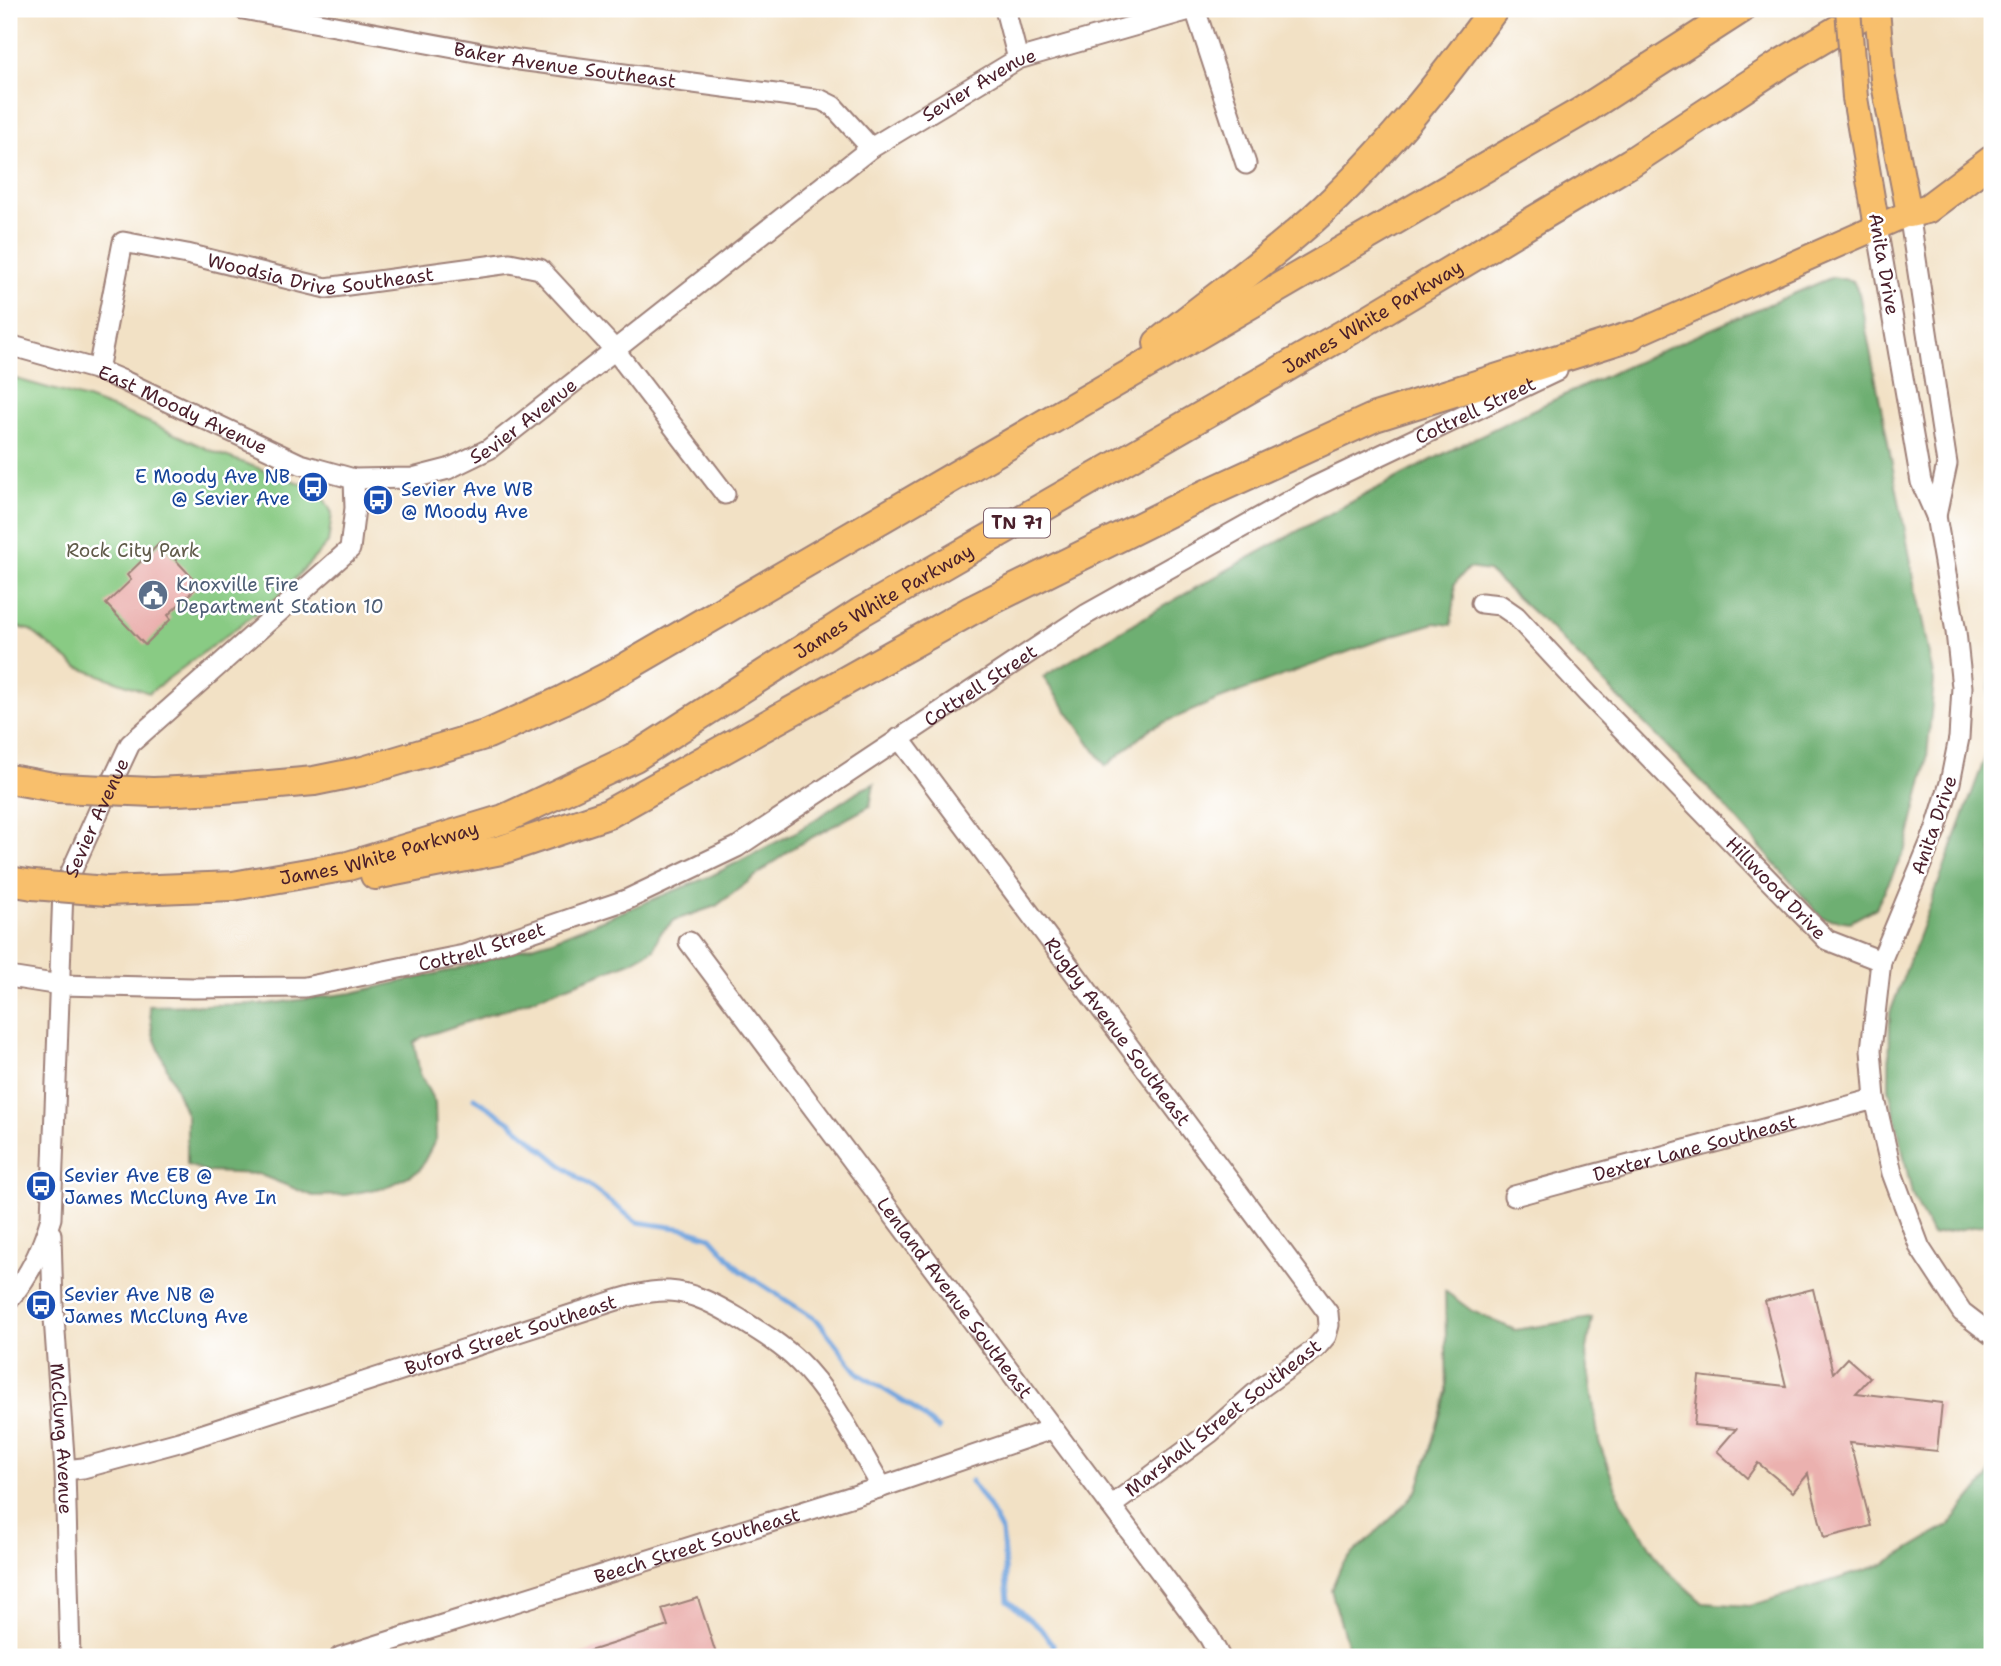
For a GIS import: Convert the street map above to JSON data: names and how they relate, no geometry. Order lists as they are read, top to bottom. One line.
{"streets":{"highway":["James White Parkway","TN 71"],"main road":["Anita Drive","Cottrell Street"],"street":["Baker Avenue Southeast","Sevier Avenue","Woodsia Drive Southeast","East Moody Avenue","Hillwood Drive","Rugby Avenue Southeast","Dexter Lane Southeast","Lenland Avenue Southeast","Buford Street Southeast","Marshall Street Southeast","McClung Avenue","Beech Street Southeast"]},"crossings":[["Baker Avenue Southeast","Sevier Avenue"],["Sevier Avenue","Woodsia Drive Southeast"],["Sevier Avenue","East Moody Avenue"],["Sevier Avenue","Cottrell Street"],["Sevier Avenue","McClung Avenue"],["Anita Drive","James White Parkway"],["Anita Drive","Cottrell Street"],["Anita Drive","Hillwood Drive"],["Woodsia Drive Southeast","East Moody Avenue"],["Cottrell Street","Rugby Avenue Southeast"],["Rugby Avenue Southeast","Marshall Street Southeast"],["Lenland Avenue Southeast","Marshall Street Southeast"],["Lenland Avenue Southeast","Beech Street Southeast"],["Buford Street Southeast","McClung Avenue"],["Buford Street Southeast","Beech Street Southeast"]],"parks":["Rock City Park"],"places":{"bus stop":["E Moody Ave NB @ Sevier Ave","Sevier Ave WB @ Moody Ave","Sevier Ave EB @ James McClung Ave In","Sevier Ave NB @ James McClung Ave"],"public building":["Knoxville Fire Department Station 10"]}}
